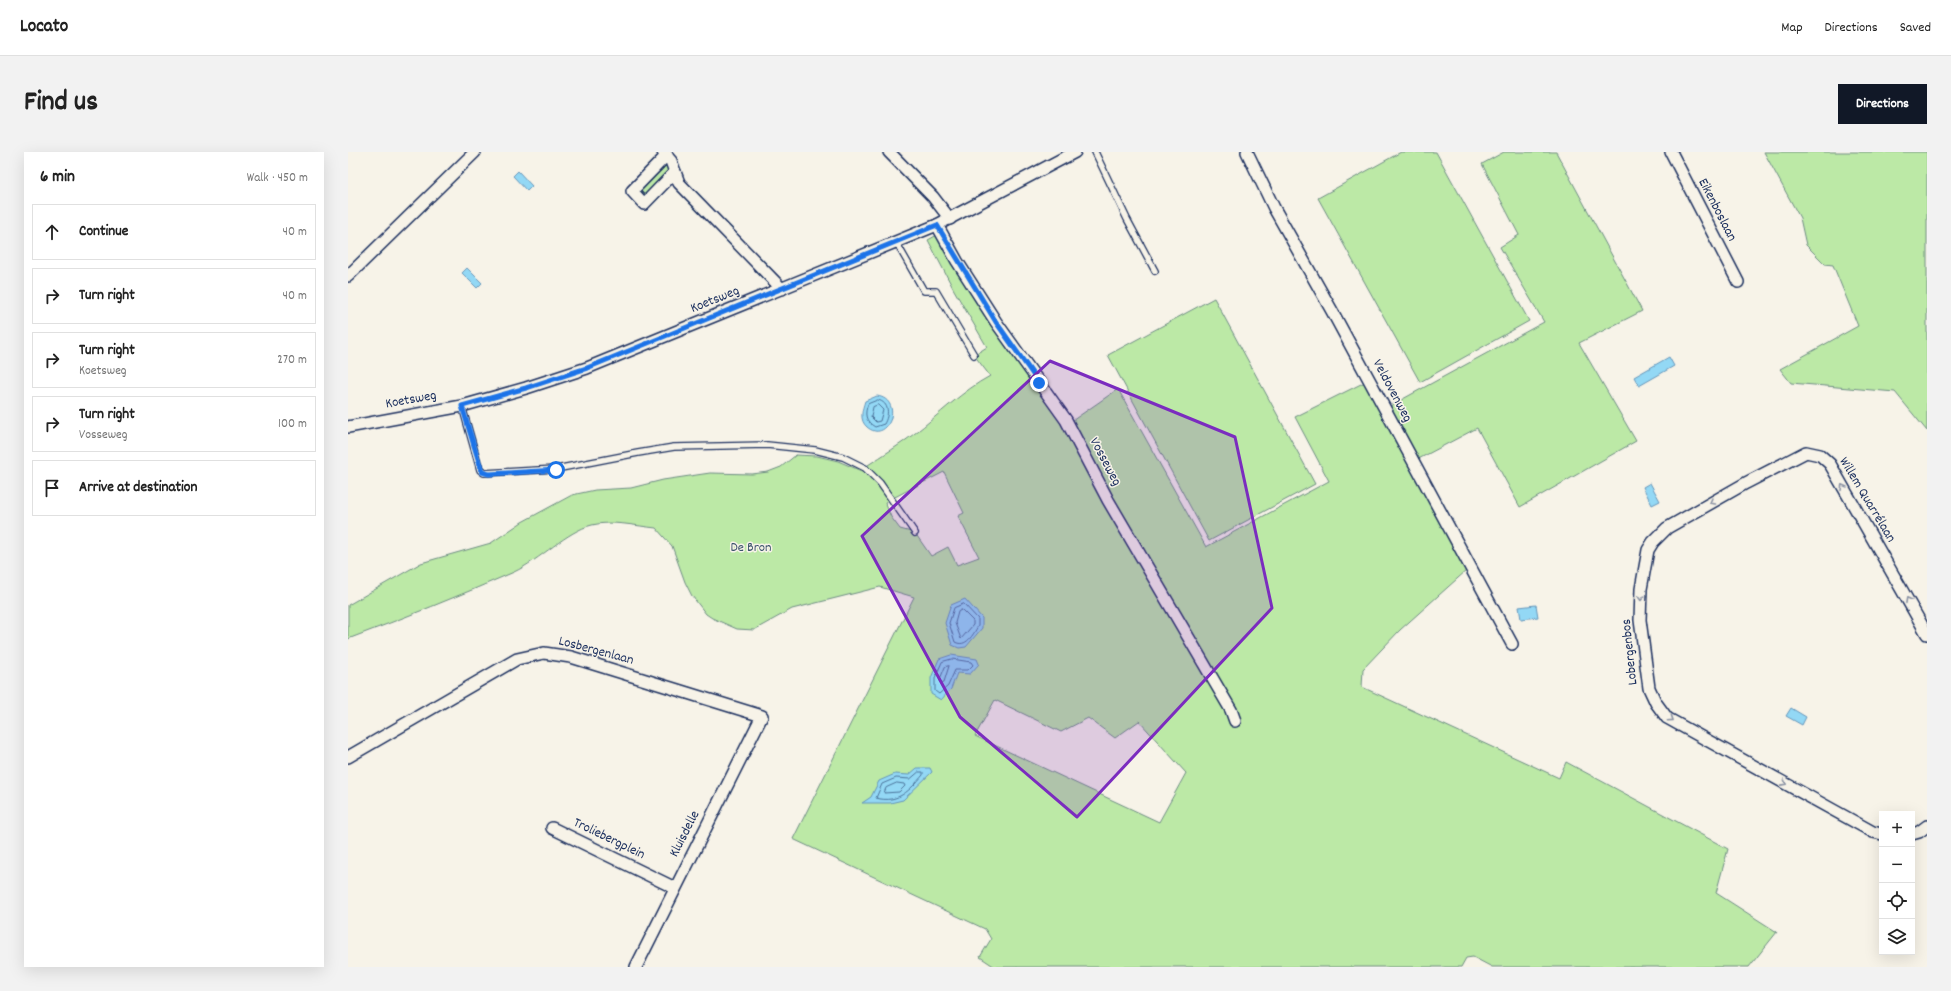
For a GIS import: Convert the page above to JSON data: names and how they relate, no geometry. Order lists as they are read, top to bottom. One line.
{"streets":{"street":["Eikenboslaan","Koetsweg","Veldovenweg","Vosseweg","Willem Quarrélaan","Losbergenlaan","Lobergenbos","Kluisdelle","Troliebergplein"]},"crossings":[["Koetsweg","Vosseweg"],["Willem Quarrélaan","Lobergenbos"],["Losbergenlaan","Kluisdelle"],["Kluisdelle","Troliebergplein"]],"one_way":["Willem Quarrélaan"],"parks":["De Bron"],"page":{"header":"Locato","nav":["Map","Directions","Saved"],"title":"Find us","buttons":"Directions","heading":["6 min","Walk · 450 m"],"list":[["Continue","40 m"],["Turn right","40 m"],["Turn right","Koetsweg","270 m"],["Turn right","Vosseweg","100 m"],"Arrive at destination"],"map_buttons":["+","−"]}}
